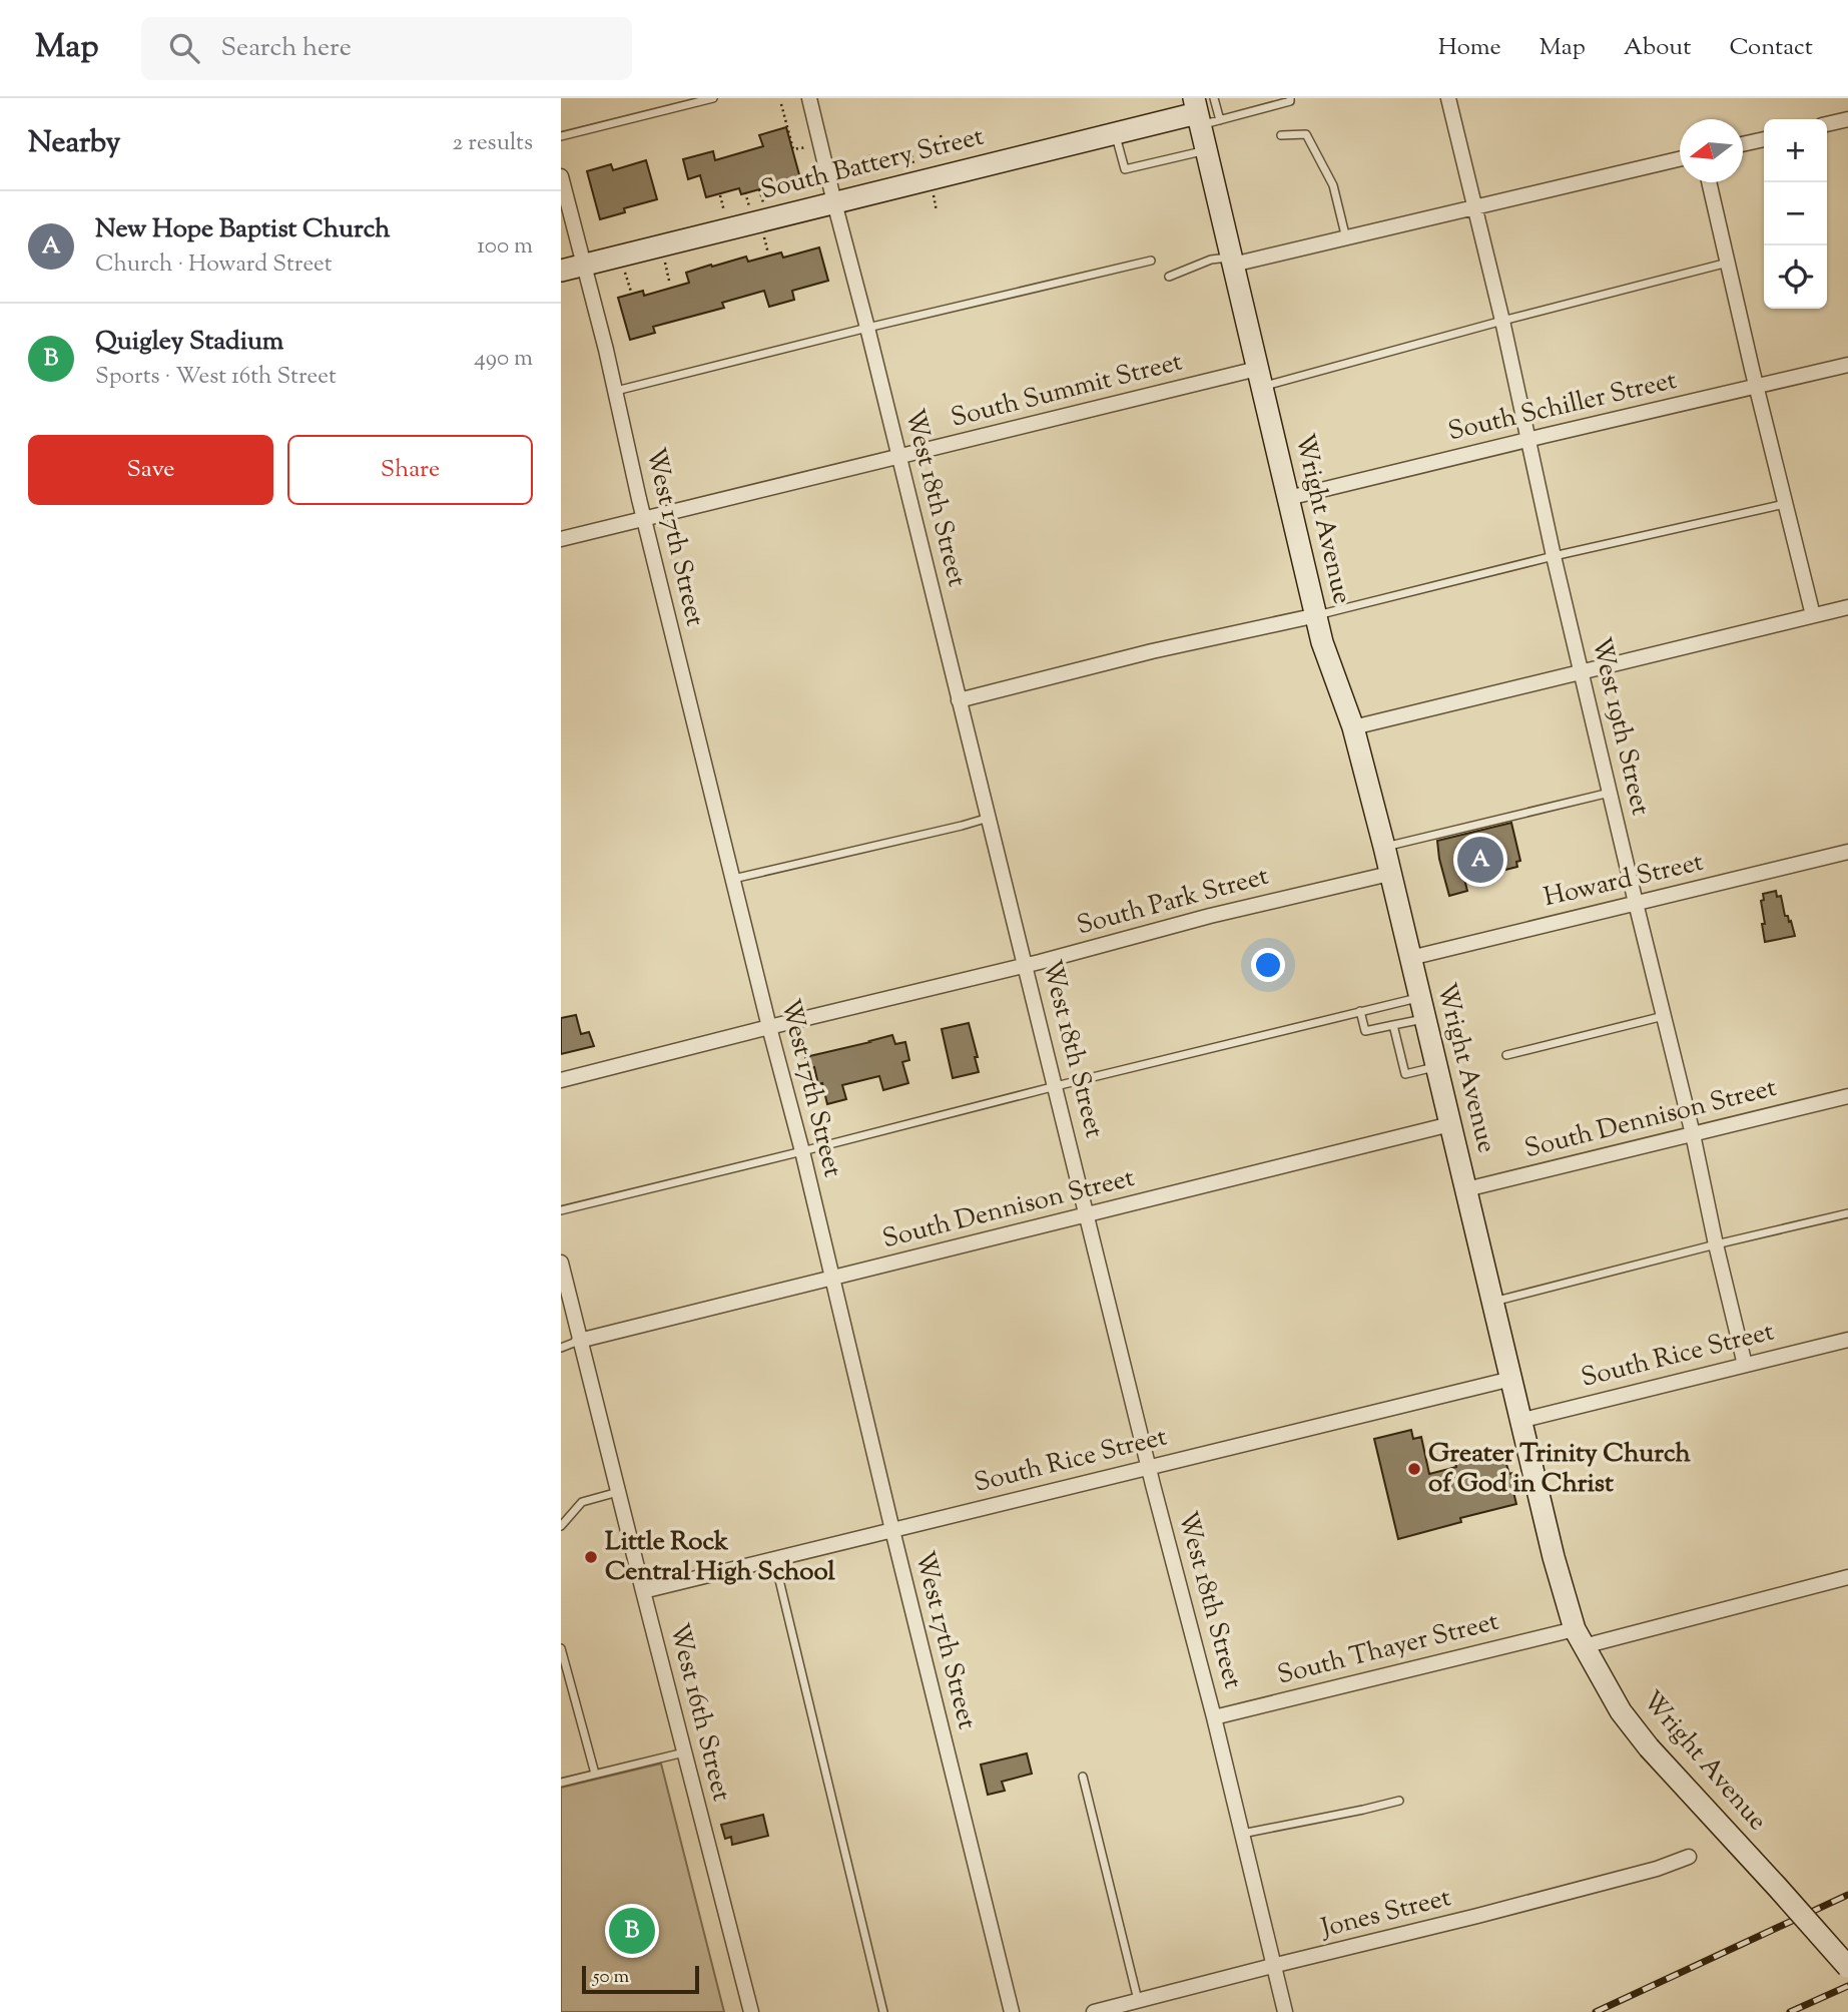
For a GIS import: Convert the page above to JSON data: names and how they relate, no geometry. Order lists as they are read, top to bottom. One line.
{"streets":{"main road":["South Battery Street","Wright Avenue"],"street":["South Summit Street","South Schiller Street","West 18th Street","West 17th Street","West 19th Street","Howard Street","South Park Street","South Dennison Street","South Rice Street","South Thayer Street","West 16th Street","Jones Street"]},"crossings":[["South Battery Street","West 18th Street"],["South Battery Street","Wright Avenue"],["South Battery Street","West 17th Street"],["South Summit Street","West 18th Street"],["South Summit Street","Wright Avenue"],["South Summit Street","West 17th Street"],["South Schiller Street","Wright Avenue"],["South Schiller Street","West 19th Street"],["West 18th Street","South Park Street"],["West 18th Street","South Dennison Street"],["West 18th Street","South Rice Street"],["West 18th Street","South Thayer Street"],["West 18th Street","Jones Street"],["Wright Avenue","Howard Street"],["Wright Avenue","South Park Street"],["Wright Avenue","South Dennison Street"],["Wright Avenue","South Rice Street"],["Wright Avenue","South Thayer Street"],["West 17th Street","South Park Street"],["West 17th Street","South Dennison Street"],["West 17th Street","South Rice Street"],["West 19th Street","Howard Street"],["West 19th Street","South Dennison Street"],["West 19th Street","South Rice Street"],["South Dennison Street","West 16th Street"],["South Rice Street","West 16th Street"]],"places":["Greater Trinity Church of God in Christ","Little Rock Central High School"],"scale_bar":"50 m","north":"left","page":{"header":"Map","search":"Search here","nav":["Home","Map","About","Contact"],"heading":["Nearby","2 results"],"map_buttons":["+","−"],"list":[{"mark":"A","name":"New Hope Baptist Church","note":"Church · Howard Street","value":"100 m"},{"mark":"B","name":"Quigley Stadium","note":"Sports · West 16th Street","value":"490 m"}],"buttons":["Save","Share"],"pins":["A","B"],"scale":"50 m"}}
